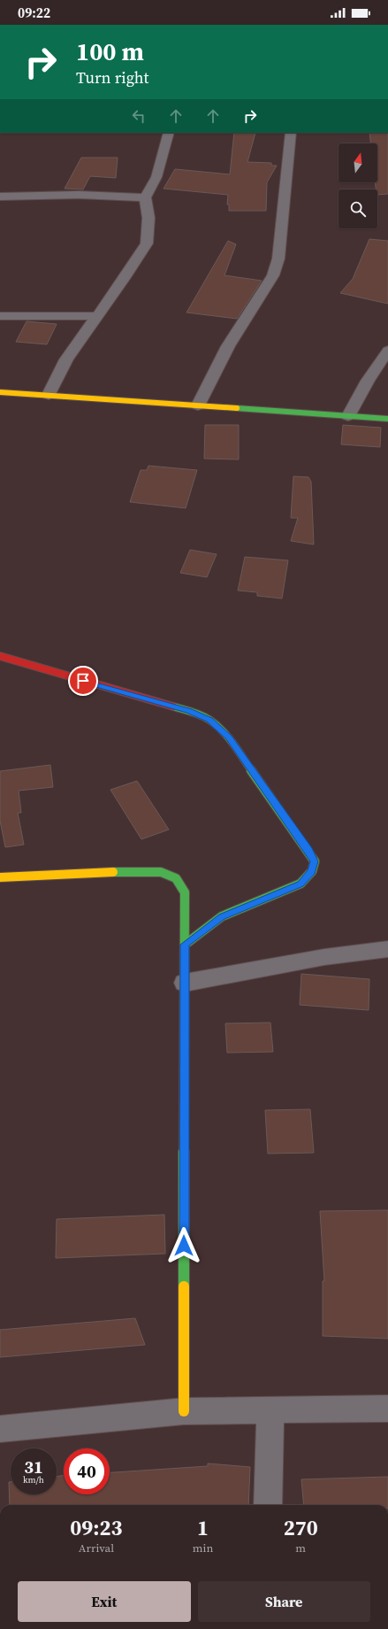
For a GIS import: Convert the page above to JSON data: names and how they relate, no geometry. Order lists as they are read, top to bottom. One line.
{"north":"top","page":{"status":"09:22","turn":["100 m","Turn right"],"speed":"31 km/h","limit":"40","eta":["09:23","Arrival","1","min","270","m"],"buttons":["Exit","Share"]}}
